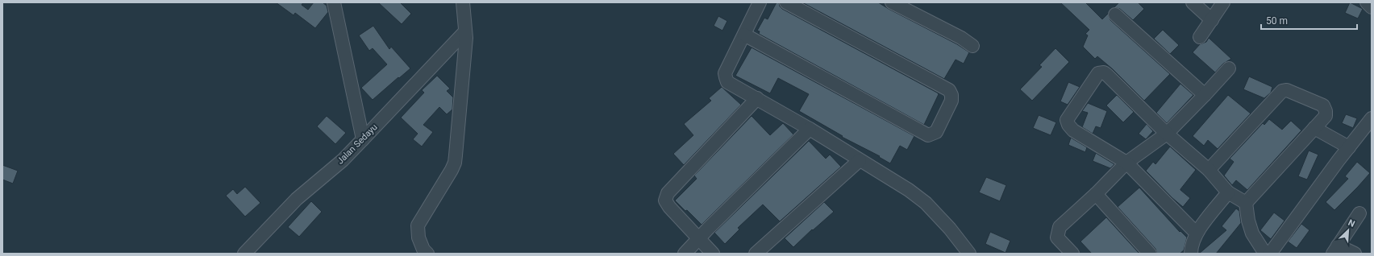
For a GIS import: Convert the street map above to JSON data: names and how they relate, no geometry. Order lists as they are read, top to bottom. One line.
{"streets":{"street":["Jalan Sedayu"]},"scale_bar":"50 m","north":"top right"}
